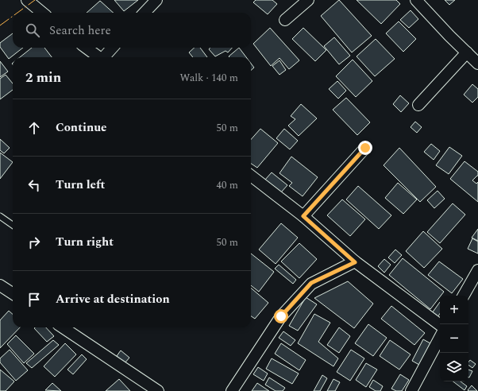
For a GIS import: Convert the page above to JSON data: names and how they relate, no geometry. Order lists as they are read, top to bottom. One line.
{"page":{"search":"Search here","heading":["2 min","Walk · 140 m"],"list":[["Continue","50 m"],["Turn left","40 m"],["Turn right","50 m"],"Arrive at destination"],"map_buttons":["+","−"]}}
